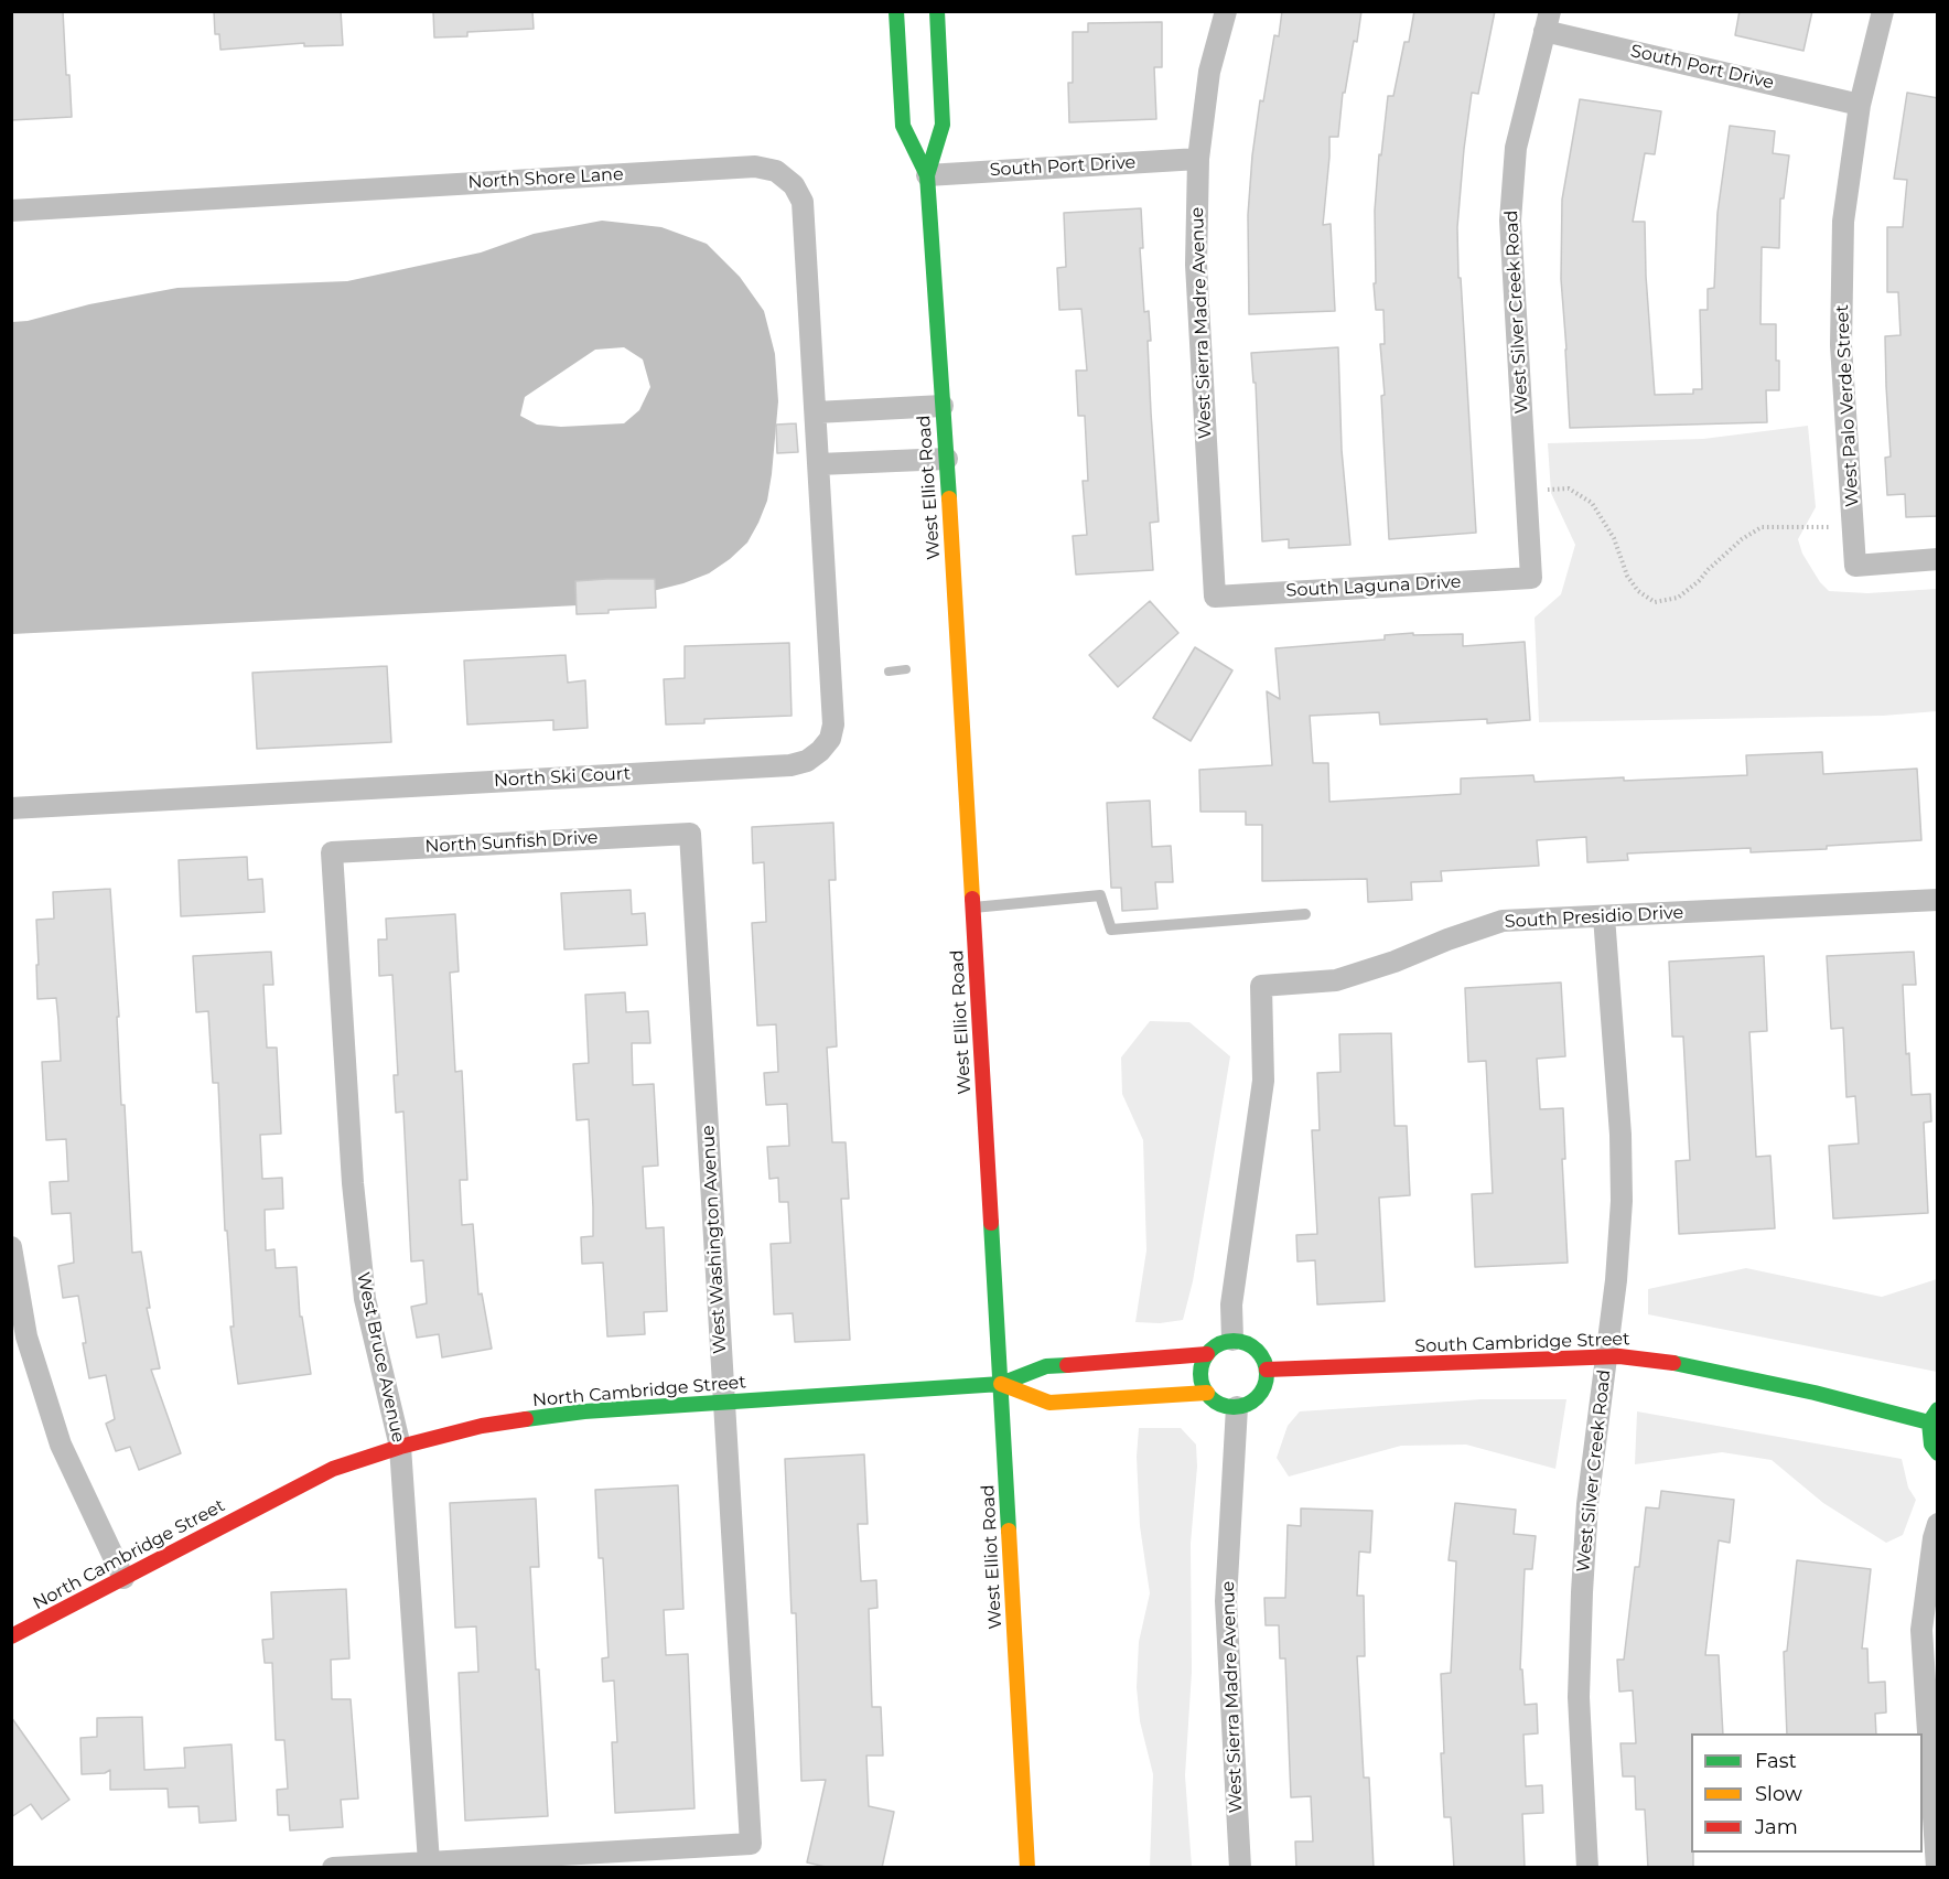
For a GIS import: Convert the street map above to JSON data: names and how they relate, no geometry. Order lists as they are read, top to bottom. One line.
{"streets":{"street":["South Port Drive","North Shore Lane","West Silver Creek Road","West Sierra Madre Avenue","West Palo Verde Street","West Elliot Road","South Laguna Drive","North Ski Court","North Sunfish Drive","South Presidio Drive","West Washington Avenue","South Cambridge Street","West Bruce Avenue","North Cambridge Street"]},"crossings":[["South Port Drive","West Silver Creek Road"],["South Port Drive","West Sierra Madre Avenue"],["South Port Drive","West Palo Verde Street"],["South Port Drive","West Elliot Road"],["North Shore Lane","North Ski Court"],["West Silver Creek Road","South Laguna Drive"],["West Silver Creek Road","South Presidio Drive"],["West Silver Creek Road","South Cambridge Street"],["West Sierra Madre Avenue","South Laguna Drive"],["West Sierra Madre Avenue","South Presidio Drive"],["West Sierra Madre Avenue","South Cambridge Street"],["West Elliot Road","North Cambridge Street"],["North Sunfish Drive","West Washington Avenue"],["North Sunfish Drive","West Bruce Avenue"],["South Presidio Drive","South Cambridge Street"],["West Washington Avenue","West Bruce Avenue"],["West Washington Avenue","North Cambridge Street"],["West Bruce Avenue","North Cambridge Street"]],"legend":["Fast","Slow","Jam"]}
